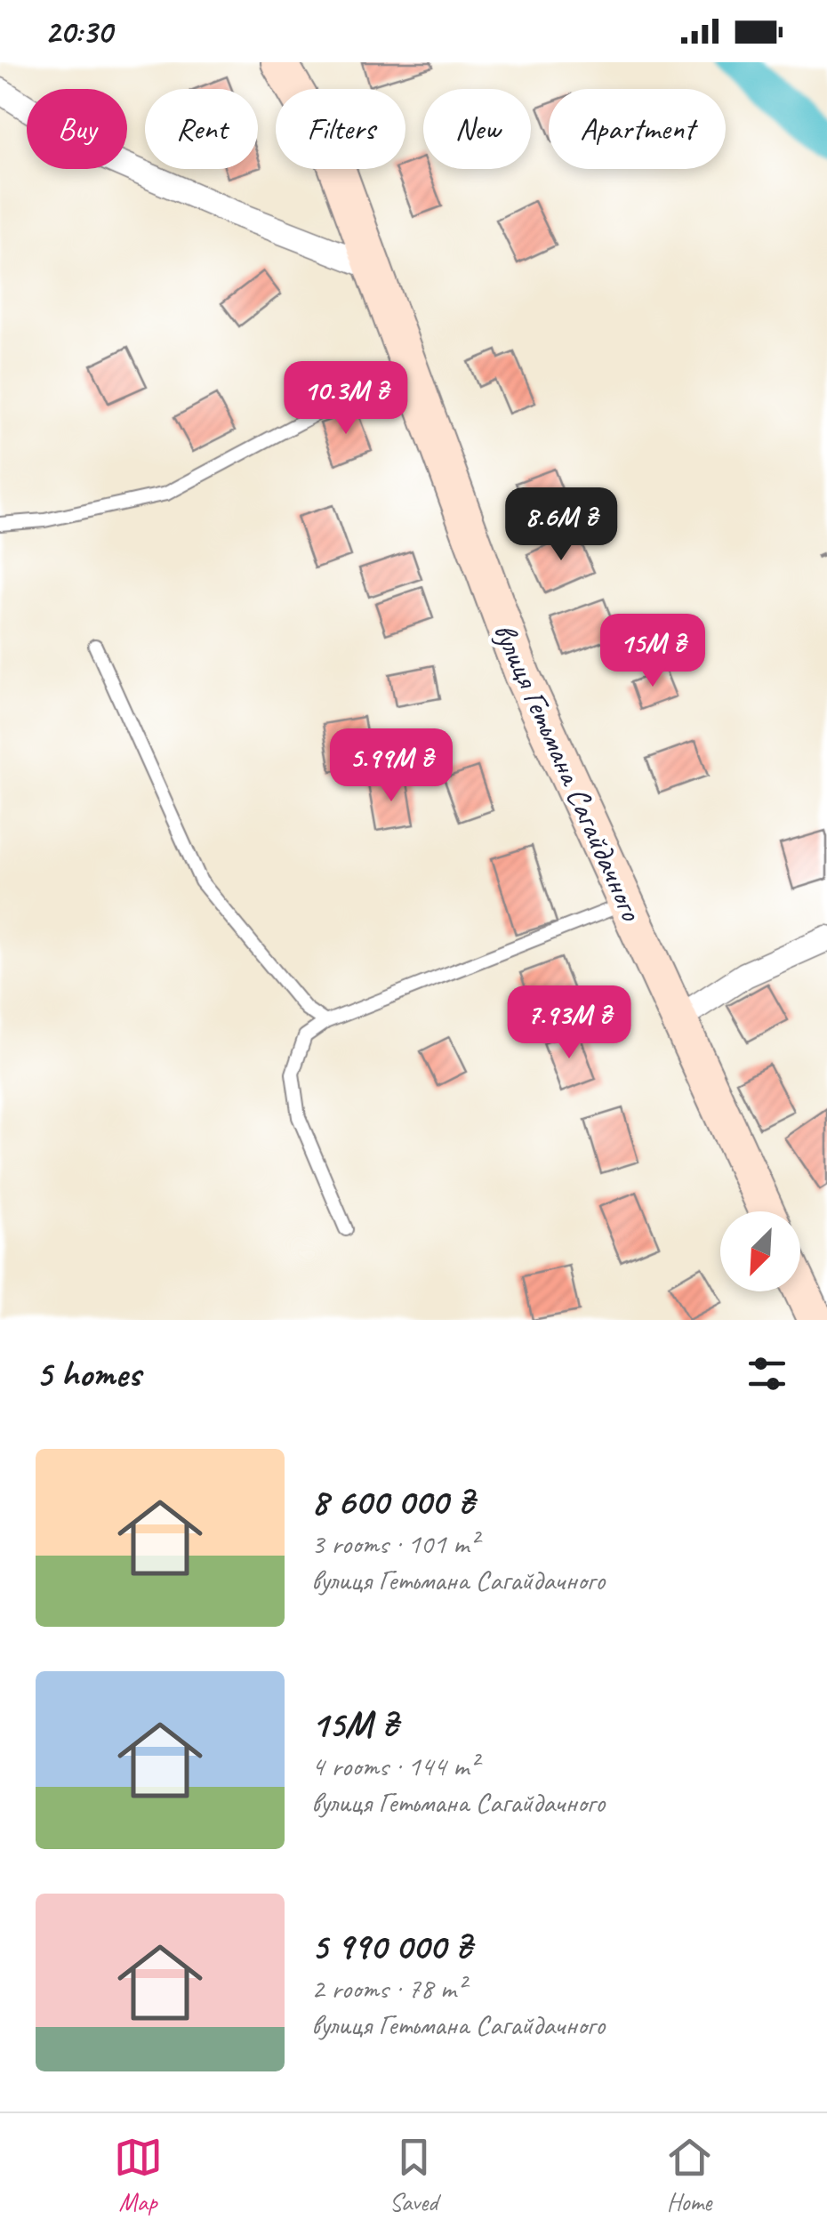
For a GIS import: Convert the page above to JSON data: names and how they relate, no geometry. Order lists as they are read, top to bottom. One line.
{"streets":{"main road":["вулиця Гетьмана Сагайдачного"]},"north":"bottom left","page":{"status":"20:30","chip":["Buy","Rent","Filters","New","Apartment"],"price":["10.3M ₴","8.6M ₴","15M ₴","5.99M ₴","7.93M ₴"],"heading":"5 homes","list":[{"name":"8 600 000 ₴","note":"3 rooms · 101 m² · вулиця Гетьмана Сагайдачного"},{"name":"15M ₴","note":"4 rooms · 144 m² · вулиця Гетьмана Сагайдачного"},{"name":"5 990 000 ₴","note":"2 rooms · 78 m² · вулиця Гетьмана Сагайдачного"}],"tabs":["Map","Saved","Home"]}}
